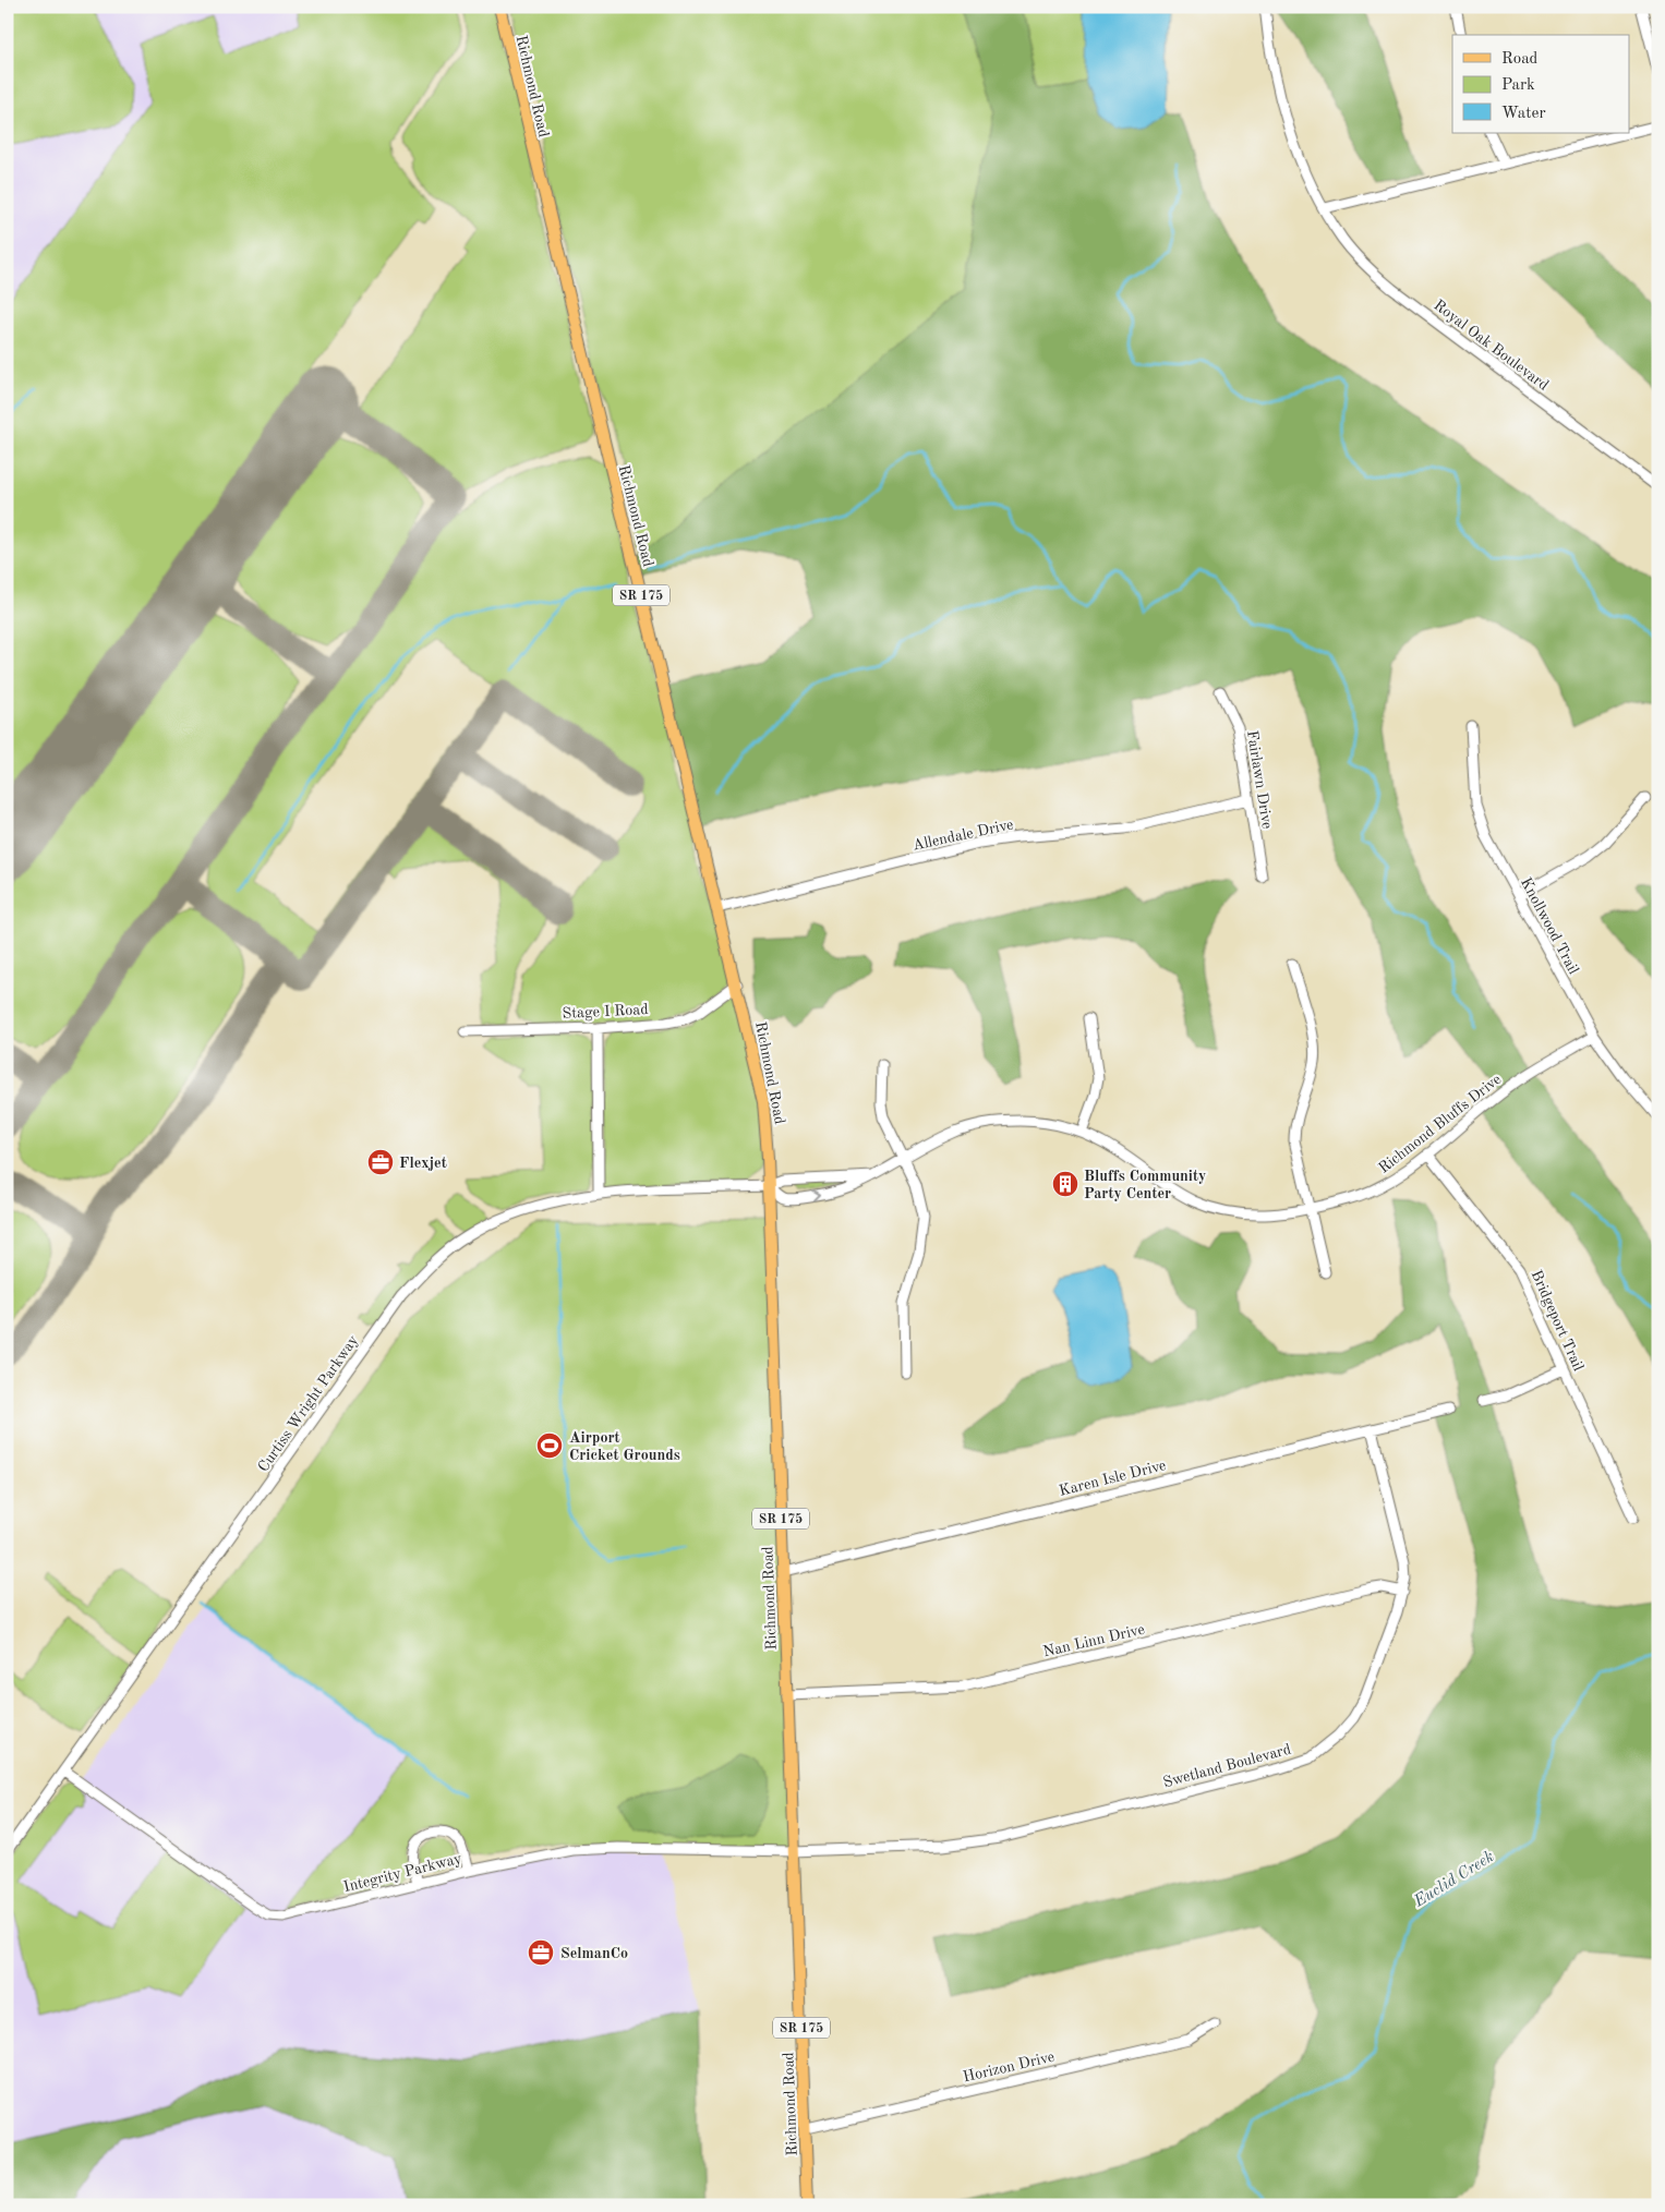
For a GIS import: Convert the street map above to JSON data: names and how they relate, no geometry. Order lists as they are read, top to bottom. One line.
{"streets":{"main road":["Richmond Road","SR 175"],"street":["Royal Oak Boulevard","Fairlawn Drive","Allendale Drive","Knollwood Trail","Stage I Road","Richmond Bluffs Drive","Bridgeport Trail","Curtiss Wright Parkway","Karen Isle Drive","Nan Linn Drive","Swetland Boulevard","Integrity Parkway","Horizon Drive"]},"crossings":[["Richmond Road","Allendale Drive"],["Richmond Road","Stage I Road"],["Richmond Road","Richmond Bluffs Drive"],["Richmond Road","Curtiss Wright Parkway"],["Richmond Road","Karen Isle Drive"],["Richmond Road","Nan Linn Drive"],["Richmond Road","Swetland Boulevard"],["Richmond Road","Integrity Parkway"],["Richmond Road","Horizon Drive"],["Fairlawn Drive","Allendale Drive"],["Knollwood Trail","Richmond Bluffs Drive"],["Richmond Bluffs Drive","Bridgeport Trail"],["Richmond Bluffs Drive","Curtiss Wright Parkway"],["Curtiss Wright Parkway","Integrity Parkway"],["Karen Isle Drive","Swetland Boulevard"],["Nan Linn Drive","Swetland Boulevard"],["Swetland Boulevard","Integrity Parkway"]],"water":["Euclid Creek"],"places":{"office":["Flexjet","SelmanCo"],"building":["Bluffs Community Party Center"],"sports":["Airport Cricket Grounds"]},"legend":["Road","Park","Water"]}
